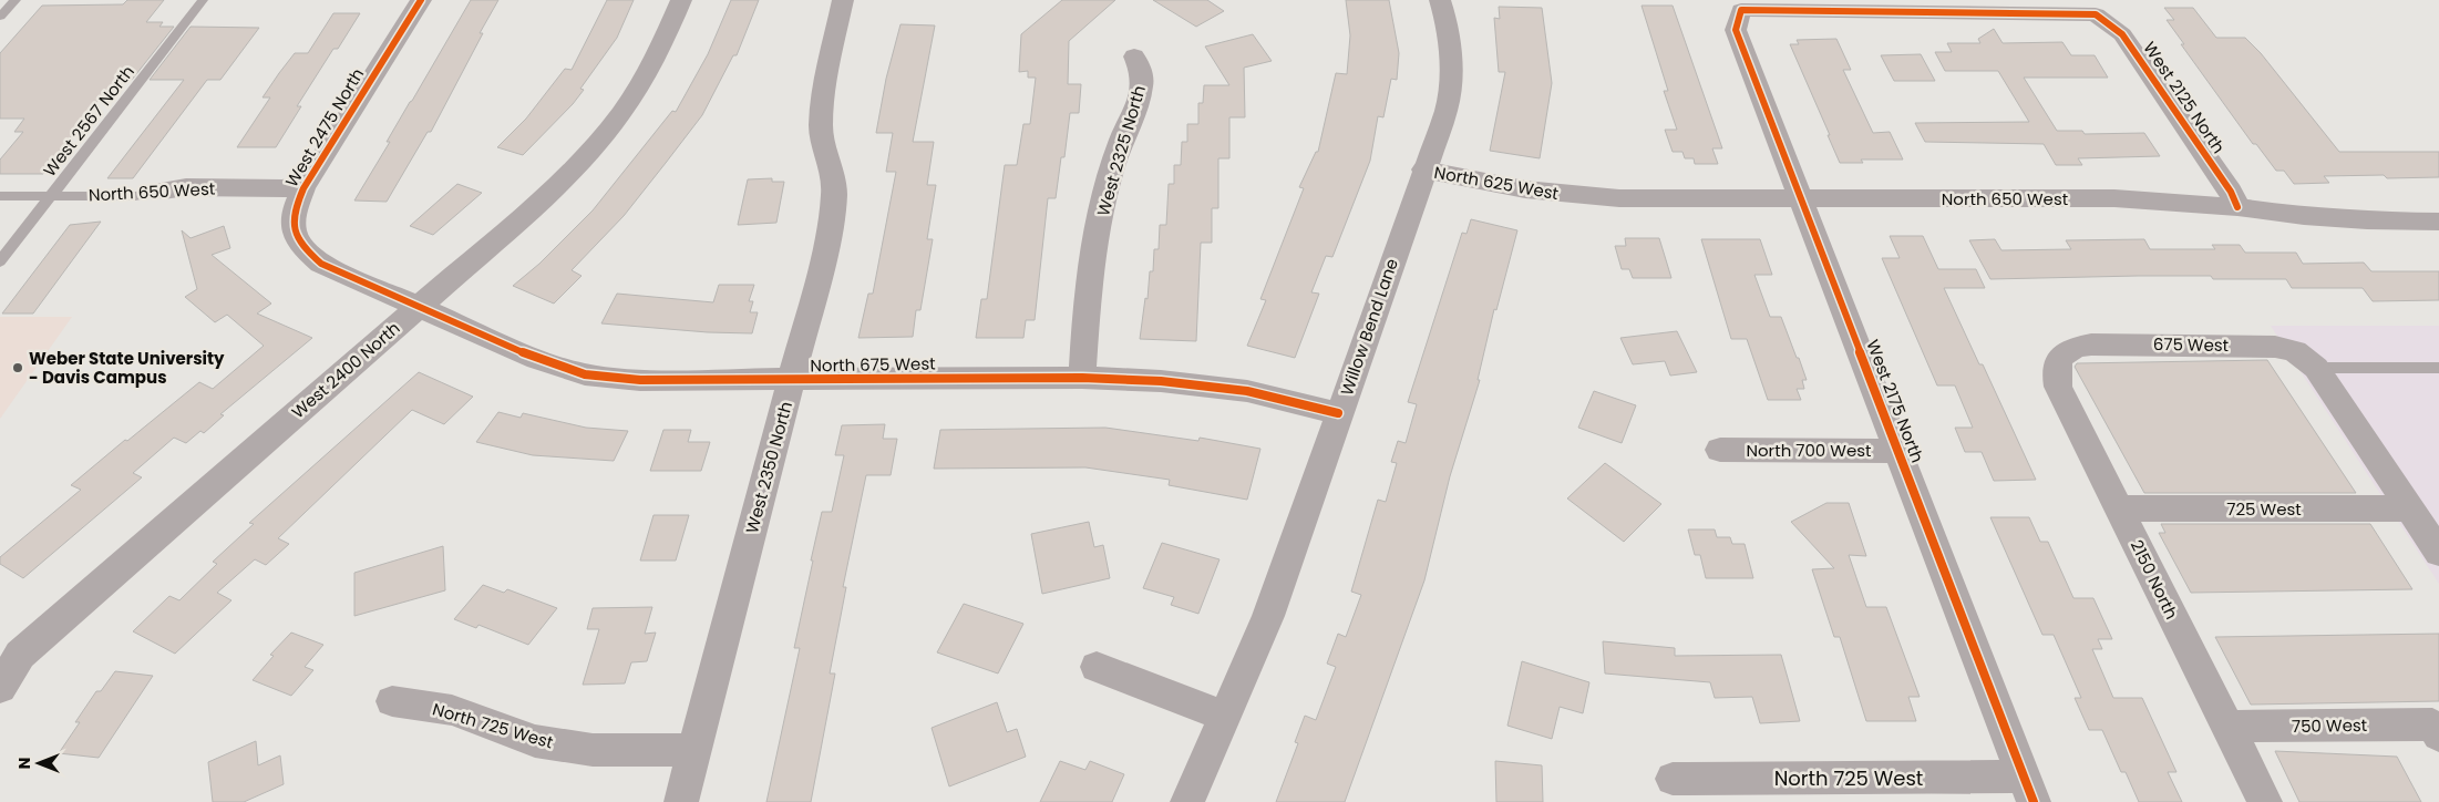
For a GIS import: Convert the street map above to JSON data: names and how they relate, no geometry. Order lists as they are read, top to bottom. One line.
{"streets":{"street":["West 2125 North","West 2475 North","West 2325 North","North 625 West","North 650 West","Willow Bend Lane","675 West","North 675 West","West 2400 North","West 2175 North","North 700 West","West 2350 North","725 West","2150 North","North 725 West","750 West"],"lane":["West 2567 North"]},"crossings":[["West 2125 North","North 650 West"],["West 2125 North","West 2175 North"],["West 2567 North","North 650 West"],["West 2475 North","North 650 West"],["West 2475 North","North 675 West"],["West 2475 North","West 2400 North"],["West 2325 North","North 675 West"],["North 625 West","North 650 West"],["North 625 West","Willow Bend Lane"],["North 650 West","West 2175 North"],["Willow Bend Lane","North 675 West"],["675 West","725 West"],["675 West","2150 North"],["North 675 West","West 2400 North"],["North 675 West","West 2350 North"],["West 2175 North","North 700 West"],["West 2175 North","North 725 West"],["West 2350 North","North 725 West"],["725 West","2150 North"],["2150 North","750 West"]],"places":["Weber State University - Davis Campus"],"north":"left"}
